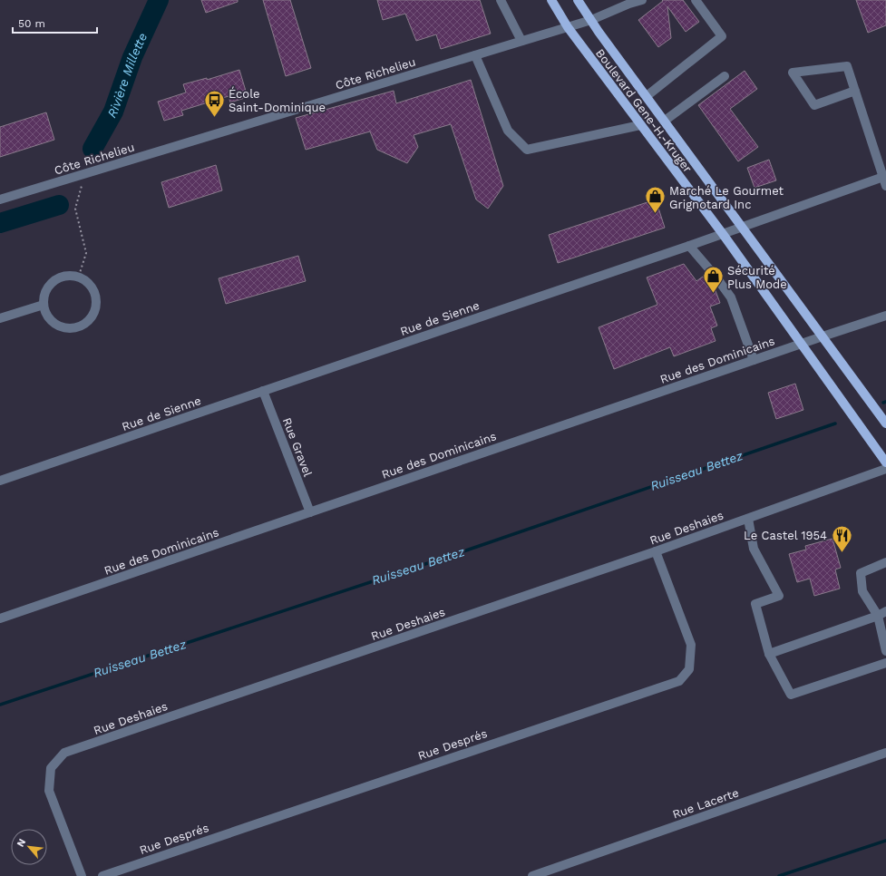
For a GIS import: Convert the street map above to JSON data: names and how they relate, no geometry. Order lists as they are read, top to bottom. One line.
{"streets":{"main road":["Boulevard Gene-H.-Kruger"],"street":["Côte Richelieu","Rue de Sienne","Rue des Dominicains","Rue Gravel","Rue Deshaies","Rue Després","Rue Lacerte"]},"crossings":[["Côte Richelieu","Boulevard Gene-H.-Kruger"],["Boulevard Gene-H.-Kruger","Rue de Sienne"],["Boulevard Gene-H.-Kruger","Rue des Dominicains"],["Rue de Sienne","Rue Gravel"],["Rue des Dominicains","Rue Gravel"],["Rue Deshaies","Rue Després"]],"water":["Rivière Millette","Ruisseau Bettez"],"places":{"bus stop":["École Saint-Dominique"],"shop":["Marché Le Gourmet Grignotard Inc","Sécurité Plus Mode"],"restaurant":["Le Castel 1954"]},"scale_bar":"50 m","north":"top left"}
